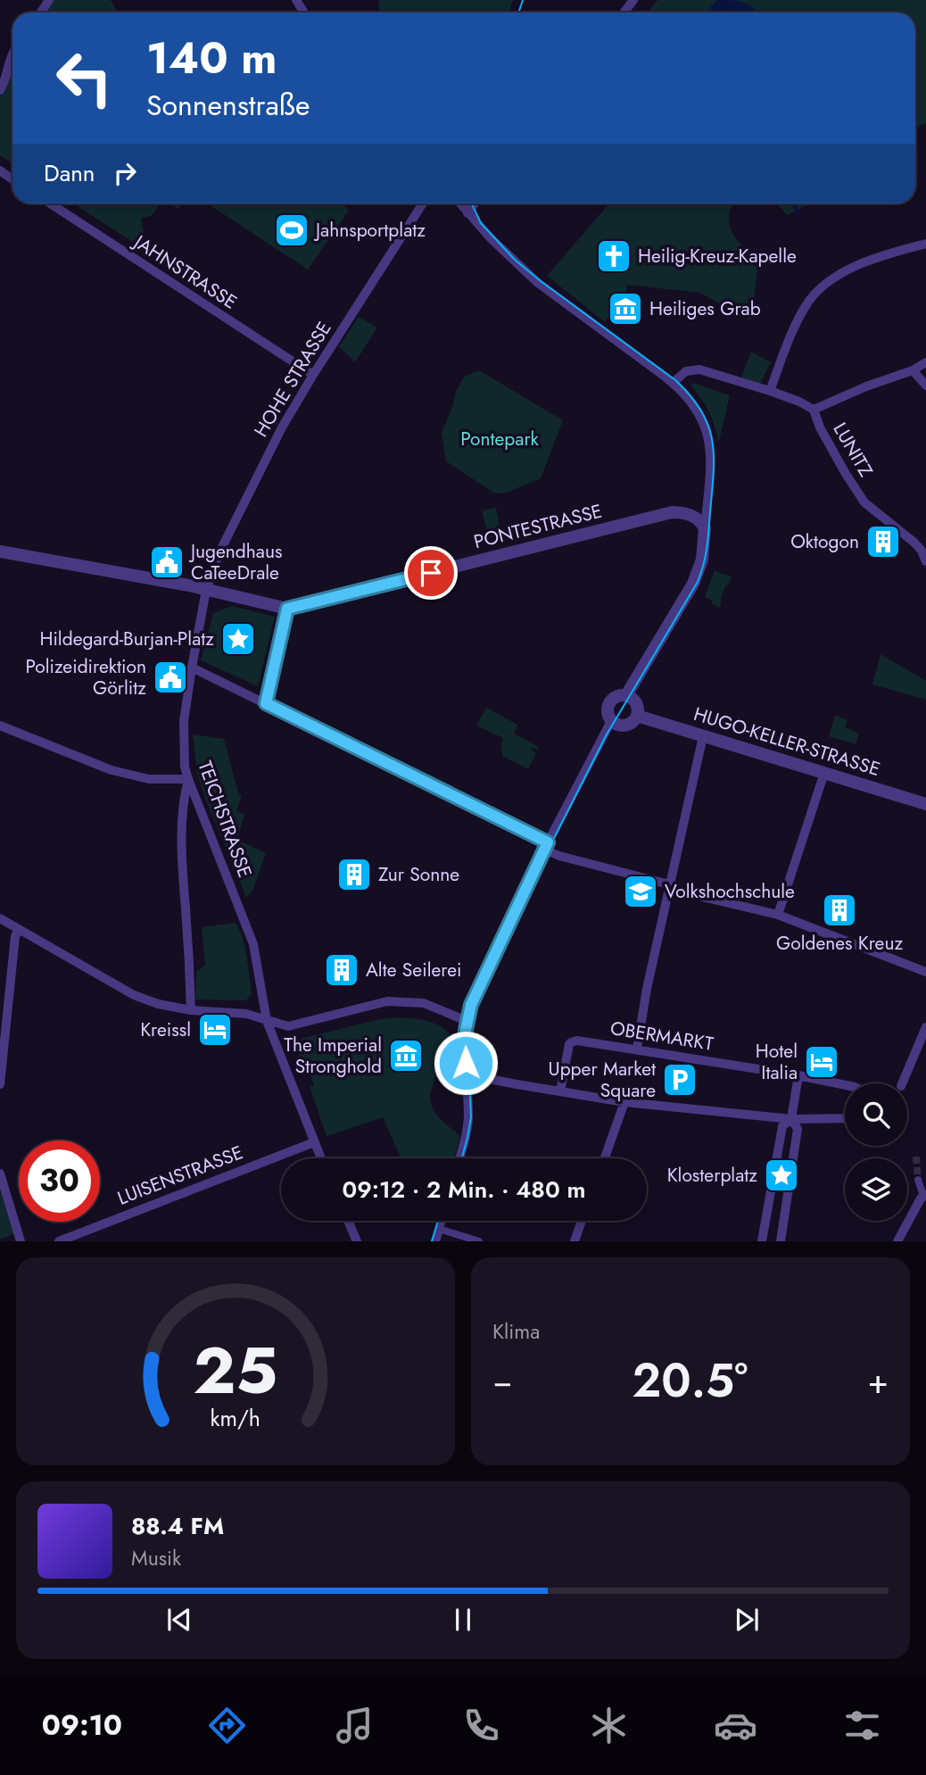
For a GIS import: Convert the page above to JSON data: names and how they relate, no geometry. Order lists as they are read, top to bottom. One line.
{"streets":{"street":["JAHNSTRASSE","HOHE STRASSE","LUNITZ","PONTESTRASSE","HUGO-KELLER-STRASSE","TEICHSTRASSE","OBERMARKT","LUISENSTRASSE"]},"crossings":[["JAHNSTRASSE","HOHE STRASSE"],["HOHE STRASSE","PONTESTRASSE"],["HOHE STRASSE","TEICHSTRASSE"],["PONTESTRASSE","TEICHSTRASSE"],["TEICHSTRASSE","LUISENSTRASSE"]],"parks":["Pontepark"],"places":{"sports":["Jahnsportplatz"],"church":["Heilig-Kreuz-Kapelle"],"museum":["Heiliges Grab","The Imperial Stronghold"],"building":["Oktogon","Zur Sonne","Goldenes Kreuz","Alte Seilerei"],"public building":["Jugendhaus CaTeeDrale","Polizeidirektion Görlitz"],"place":["Hildegard-Burjan-Platz","Klosterplatz"],"school or university":["Volkshochschule"],"hotel":["Kreissl","Hotel Italia"],"parking":["Upper Market Square"]},"page":{"turn":["140 m","Sonnenstraße"],"then":"Dann","limit":"30","trip":"09:12 · 2 Min. · 480 m","tile":"Klima","heat":["−","20.5°","+"],"song":["88.4 FM","Musik"],"tabs":"09:10","gauge":["25","km/h"]}}
